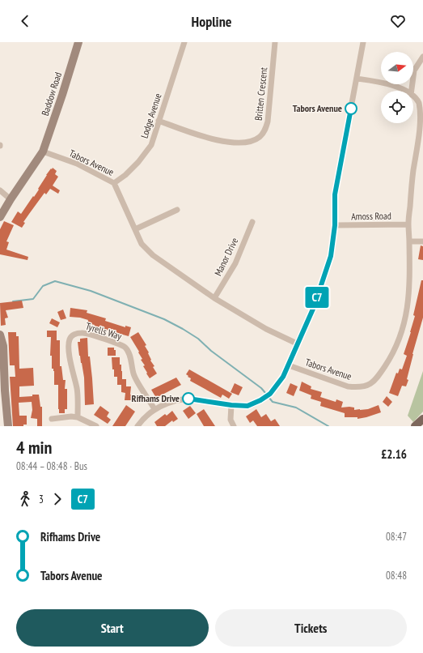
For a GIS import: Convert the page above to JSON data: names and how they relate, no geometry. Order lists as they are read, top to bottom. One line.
{"streets":{"street":["Baddow Road","Britten Crescent","Lodge Avenue","Tabors Avenue","Amoss Road","Manor Drive","Tyrells Way"]},"crossings":[["Baddow Road","Tabors Avenue"],["Britten Crescent","Lodge Avenue"],["Lodge Avenue","Tabors Avenue"],["Tabors Avenue","Amoss Road"],["Tabors Avenue","Manor Drive"]],"places":["Tabors Avenue","Rifhams Drive"],"lines":["bus line C7"],"north":"right","page":{"header":"Hopline","on_map":"C7","heading":["4 min","08:44 – 08:48 · Bus","£2.16"],"legs":["3","C7"],"list":[{"name":"Rifhams Drive","value":"08:47"},{"name":"Tabors Avenue","value":"08:48"}],"buttons":["Start","Tickets"]}}
